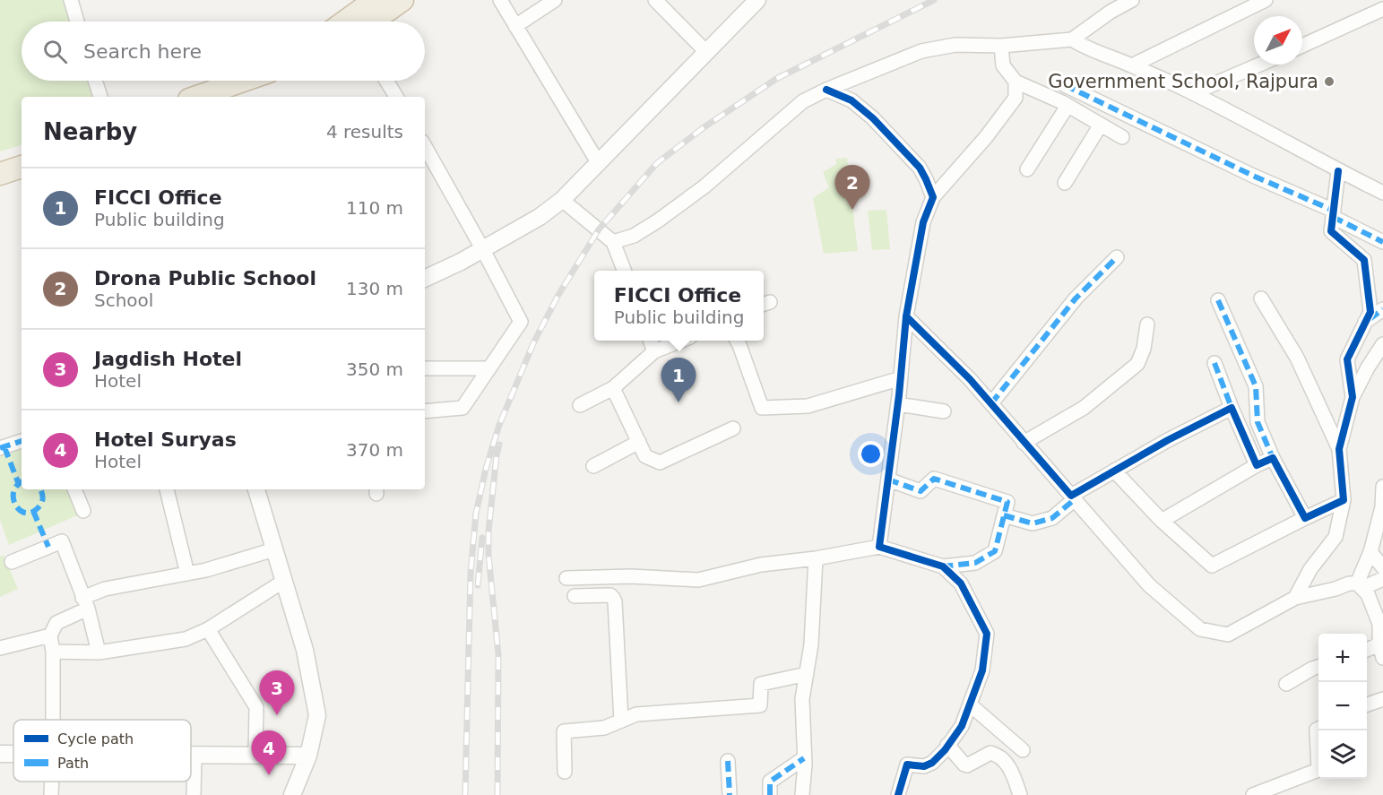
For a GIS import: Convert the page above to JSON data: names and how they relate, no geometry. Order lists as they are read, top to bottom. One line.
{"places":["Government School, Rajpura"],"legend":["Cycle path","Path"],"north":"top right","page":{"search":"Search here","heading":["Nearby","4 results"],"pins":["2","1","3","4"],"list":[{"mark":"1","name":"FICCI Office","note":"Public building","value":"110 m"},{"mark":"2","name":"Drona Public School","note":"School","value":"130 m"},{"mark":"3","name":"Jagdish Hotel","note":"Hotel","value":"350 m"},{"mark":"4","name":"Hotel Suryas","note":"Hotel","value":"370 m"}],"popup":["FICCI Office","Public building"],"map_buttons":["+","−"]}}
